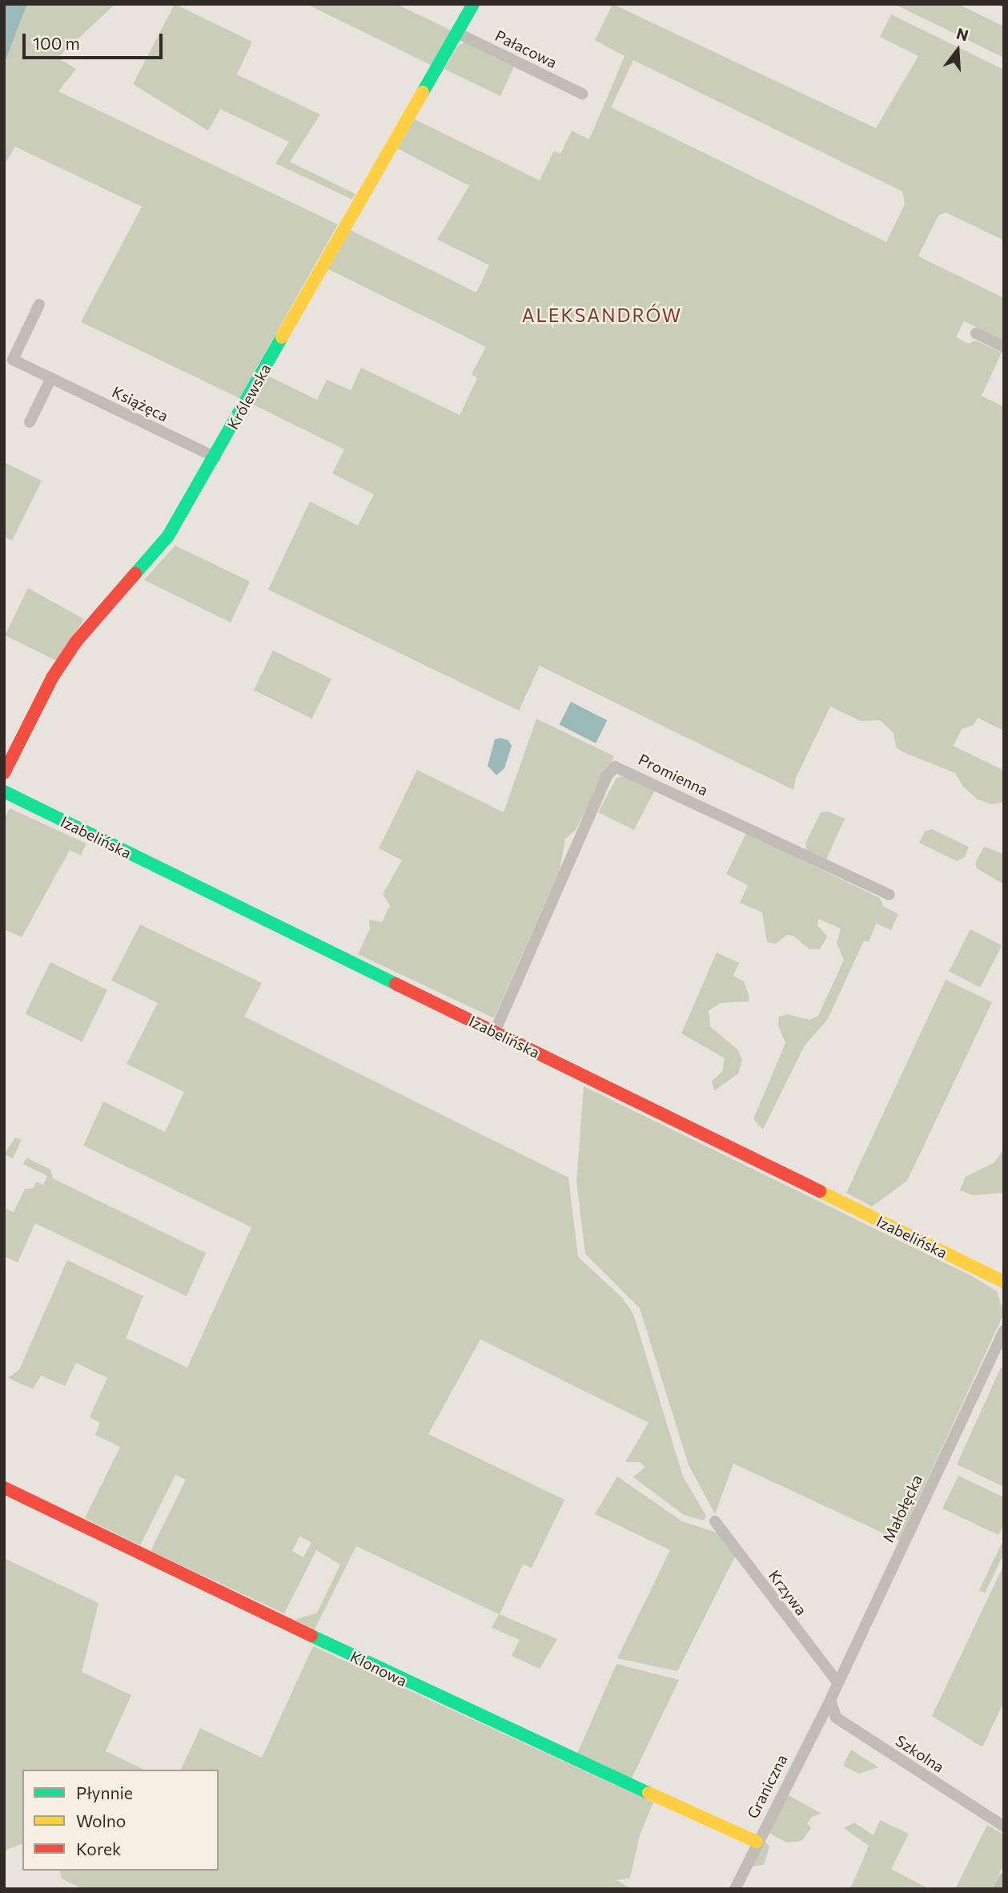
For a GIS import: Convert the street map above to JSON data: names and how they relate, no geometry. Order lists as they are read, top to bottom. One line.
{"streets":{"street":["Pałacowa","Królewska","Książęca","Promienna","Izabelińska","Małołęcka","Krzywa","Klonowa","Szkolna","Graniczna"]},"crossings":[["Pałacowa","Królewska"],["Królewska","Książęca"],["Promienna","Izabelińska"],["Małołęcka","Krzywa"],["Małołęcka","Szkolna"],["Małołęcka","Graniczna"],["Klonowa","Graniczna"],["Szkolna","Graniczna"]],"districts":["ALEKSANDRÓW"],"legend":["Płynnie","Wolno","Korek"],"scale_bar":"100 m","north":"top"}
